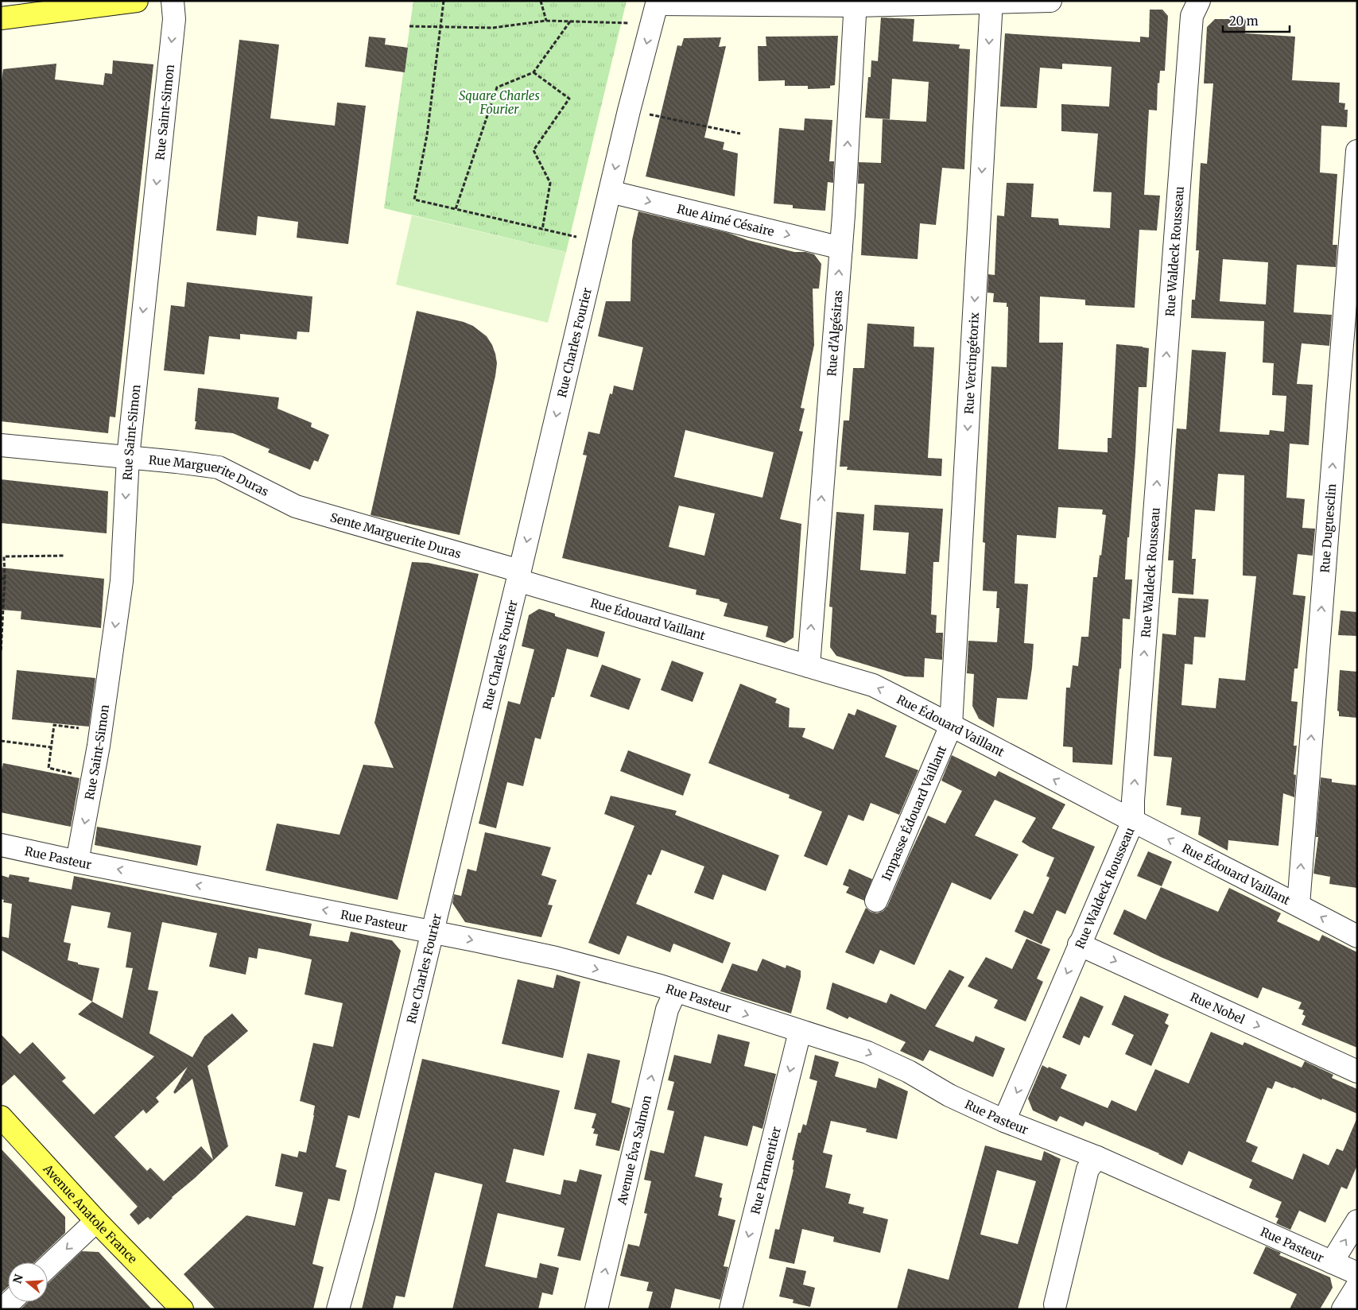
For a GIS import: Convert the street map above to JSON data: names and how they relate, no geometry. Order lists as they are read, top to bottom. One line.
{"streets":{"main road":["Avenue Anatole France"],"street":["Rue Saint-Simon","Rue Aimé Césaire","Rue Waldeck Rousseau","Rue d'Algésiras","Rue Charles Fourier","Rue Vercingétorix","Rue Marguerite Duras","Rue Duguesclin","Sente Marguerite Duras","Rue Édouard Vaillant","Impasse Édouard Vaillant","Rue Pasteur","Rue Nobel","Avenue Éva Salmon","Rue Parmentier"]},"crossings":[["Rue Saint-Simon","Rue Marguerite Duras"],["Rue Saint-Simon","Rue Pasteur"],["Rue Aimé Césaire","Rue d'Algésiras"],["Rue Aimé Césaire","Rue Charles Fourier"],["Rue Waldeck Rousseau","Rue Édouard Vaillant"],["Rue Waldeck Rousseau","Rue Pasteur"],["Rue Waldeck Rousseau","Rue Nobel"],["Rue d'Algésiras","Rue Édouard Vaillant"],["Rue Charles Fourier","Sente Marguerite Duras"],["Rue Charles Fourier","Rue Édouard Vaillant"],["Rue Charles Fourier","Rue Pasteur"],["Rue Vercingétorix","Rue Édouard Vaillant"],["Rue Vercingétorix","Impasse Édouard Vaillant"],["Rue Marguerite Duras","Sente Marguerite Duras"],["Rue Duguesclin","Rue Édouard Vaillant"],["Sente Marguerite Duras","Rue Édouard Vaillant"],["Rue Édouard Vaillant","Impasse Édouard Vaillant"],["Rue Pasteur","Avenue Éva Salmon"],["Rue Pasteur","Rue Parmentier"]],"one_way":["Rue Saint-Simon","Rue Aimé Césaire","Rue d'Algésiras","Rue Charles Fourier","Rue Vercingétorix","Rue Duguesclin","Rue Édouard Vaillant","Rue Nobel","Avenue Éva Salmon","Rue Parmentier"],"parks":["Square Charles Fourier"],"scale_bar":"20 m","north":"left"}
